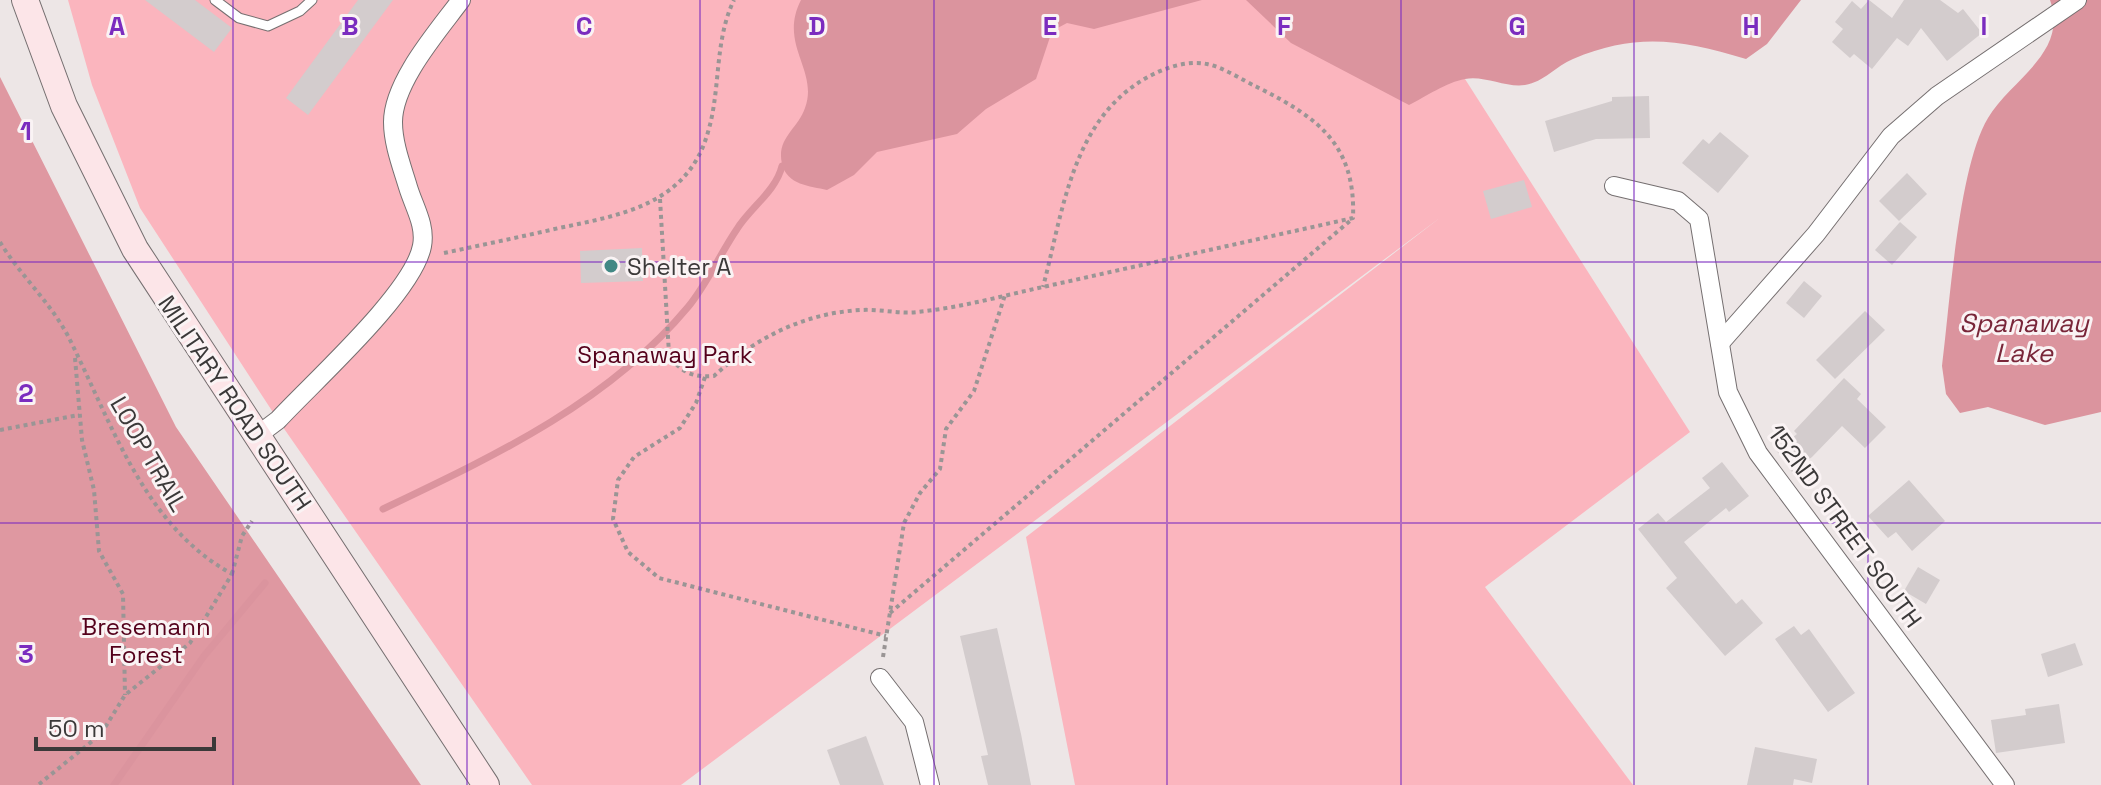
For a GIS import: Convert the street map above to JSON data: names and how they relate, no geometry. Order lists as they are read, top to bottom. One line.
{"streets":{"main road":["MILITARY ROAD SOUTH"],"street":["152ND STREET SOUTH"],"path":["LOOP TRAIL"]},"water":["Spanaway Lake"],"parks":["Spanaway Park","Bresemann Forest"],"places":["Shelter A"],"scale_bar":"50 m","grid":{"columns":["A","B","C","D","E","F","G","H","I"],"rows":["1","2","3"]}}
